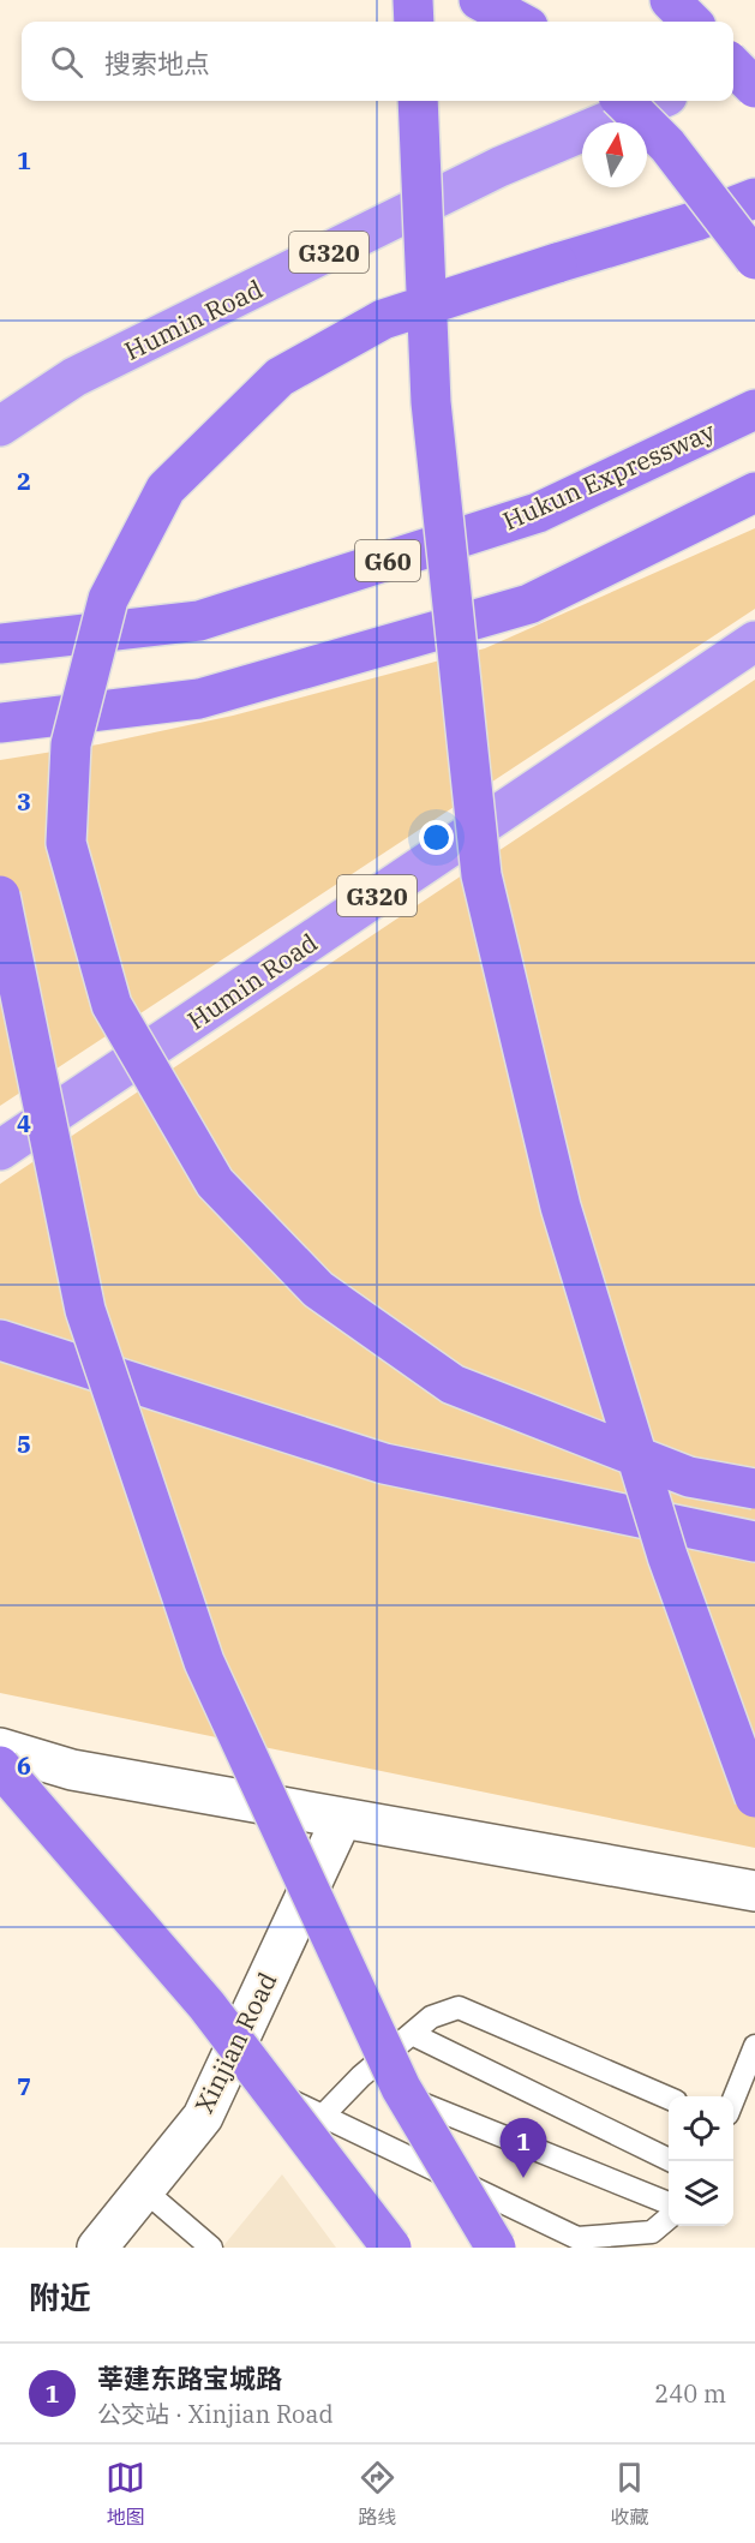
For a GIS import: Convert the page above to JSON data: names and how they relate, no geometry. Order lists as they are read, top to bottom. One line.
{"streets":{"highway":["G320","Humin Road","Hukun Expressway","G60"],"street":["Xinjian Road"]},"north":"top","page":{"search":"搜索地点","pins":"1","heading":"附近","list":[{"mark":"1","name":"莘建东路宝城路","note":"公交站 · Xinjian Road","value":"240 m"}],"nav":["地图","路线","收藏"]},"grid":{"rows":["1","2","3","4","5","6","7"]}}
